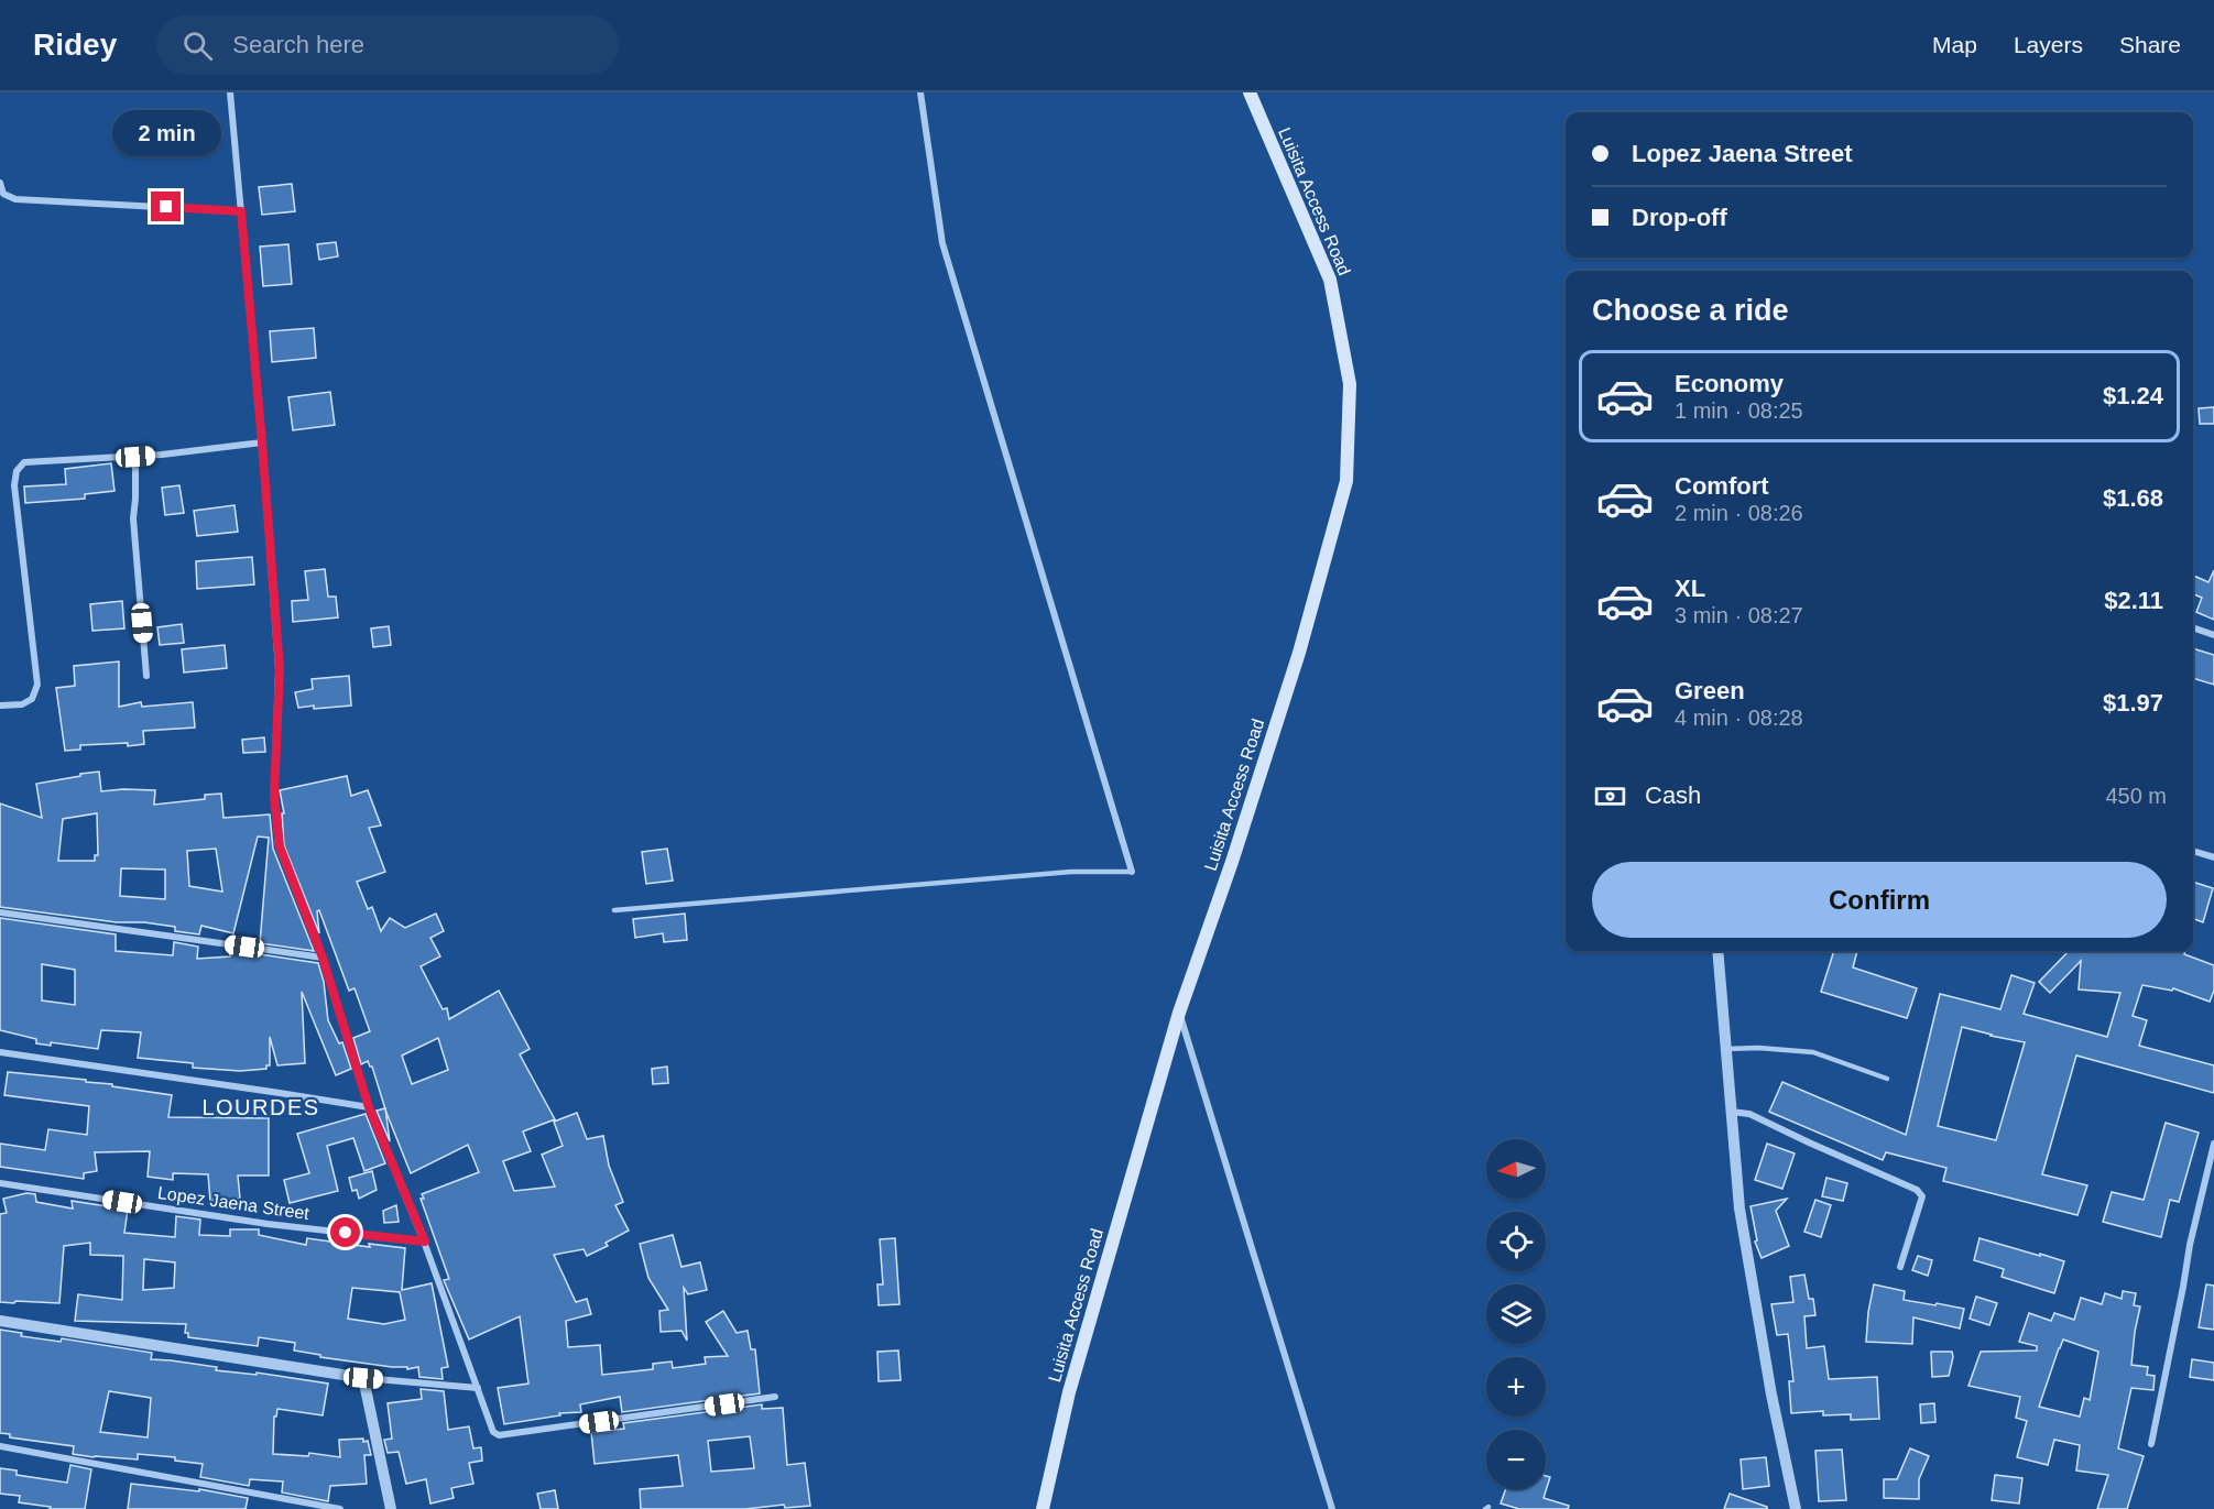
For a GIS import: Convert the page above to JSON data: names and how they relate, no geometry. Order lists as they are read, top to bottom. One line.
{"streets":{"main road":["Luisita Access Road"],"street":["Lopez Jaena Street"]},"districts":["LOURDES"],"north":"left","page":{"header":"Ridey","search":"Search here","nav":["Map","Layers","Share"],"bubble":"2 min","banner":["Lopez Jaena Street","Drop-off"],"heading":"Choose a ride","list":[{"name":"Economy","note":"1 min · 08:25","value":"$1.24"},{"name":"Comfort","note":"2 min · 08:26","value":"$1.68"},{"name":"XL","note":"3 min · 08:27","value":"$2.11"},{"name":"Green","note":"4 min · 08:28","value":"$1.97"}],"pay":["Cash","450 m"],"buttons":"Confirm","map_buttons":["+","−"]}}
